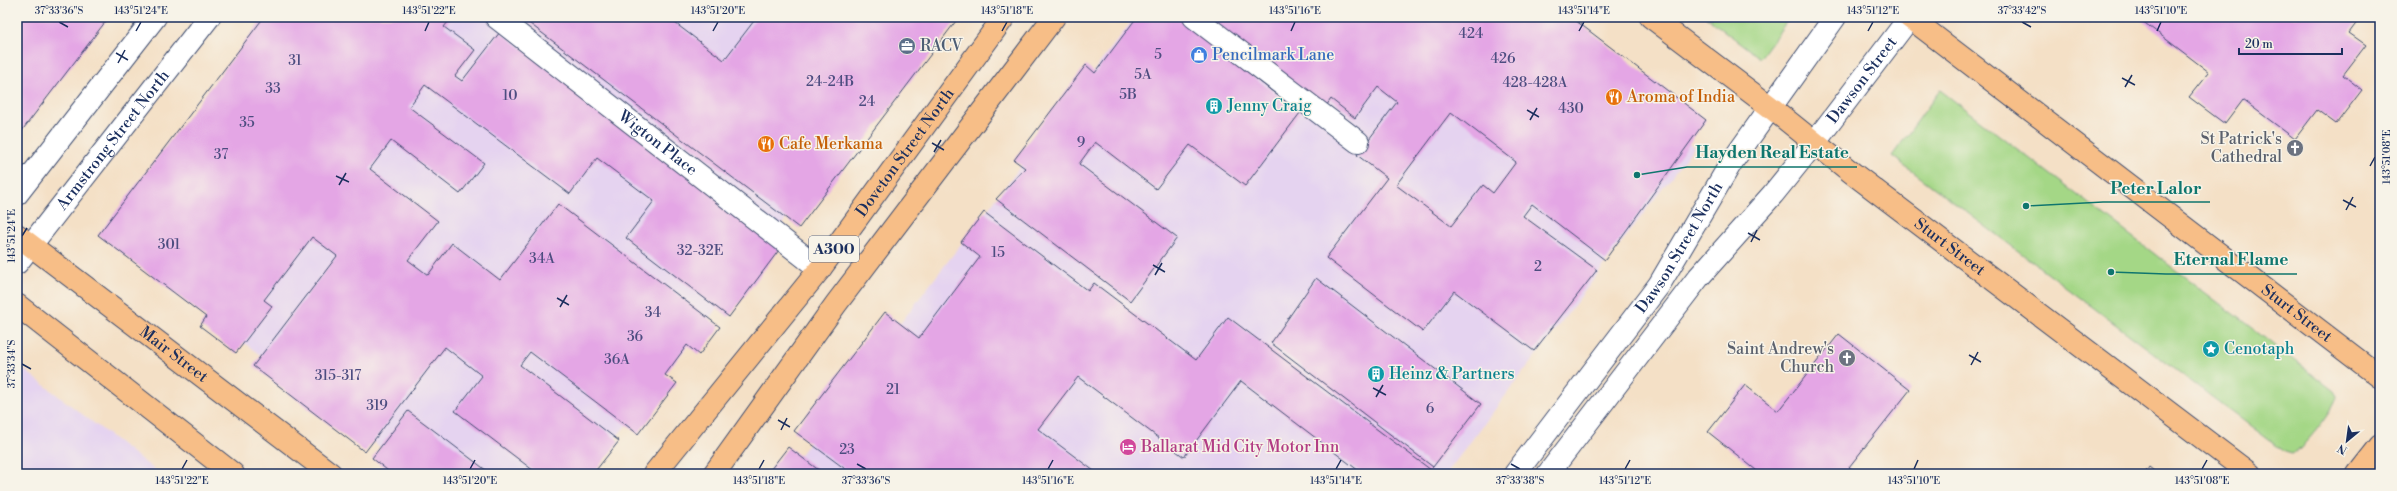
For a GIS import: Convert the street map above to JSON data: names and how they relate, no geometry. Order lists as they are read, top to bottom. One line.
{"streets":{"main road":["Doveton Street North","Sturt Street","A300","Mair Street"],"street":["Dawson Street","Armstrong Street North","Wigton Place","Dawson Street North"]},"crossings":[["Dawson Street","Dawson Street North"],["Dawson Street","Sturt Street"],["Armstrong Street North","Mair Street"],["Wigton Place","Doveton Street North"],["Dawson Street North","Sturt Street"]],"places":{"office":["RACV"],"shop":["Pencilmark Lane"],"restaurant":["Aroma of India","Cafe Merkama"],"building":["Jenny Craig","Heinz & Partners"],"church":["St Patrick's Cathedral","Saint Andrew's Church"],"other":["Hayden Real Estate","Peter Lalor","Eternal Flame"],"place":["Cenotaph"],"hotel":["Ballarat Mid City Motor Inn"]},"house_numbers":["424","5","426","31","5A","24-24B","428-428A","33","5B","10","24","430","35","9","37","301","32-32E","15","34A","2","34","36","36A","315-317","21","319","6","23"],"scale_bar":"20 m","north":"bottom left","coordinates":["37°33'36\"S","143°51'24\"E","143°51'22\"E","143°51'20\"E","143°51'18\"E","143°51'16\"E","143°51'14\"E","143°51'12\"E","37°33'42\"S","143°51'10\"E","143°51'08\"E","37°33'34\"S","37°33'38\"S"]}
